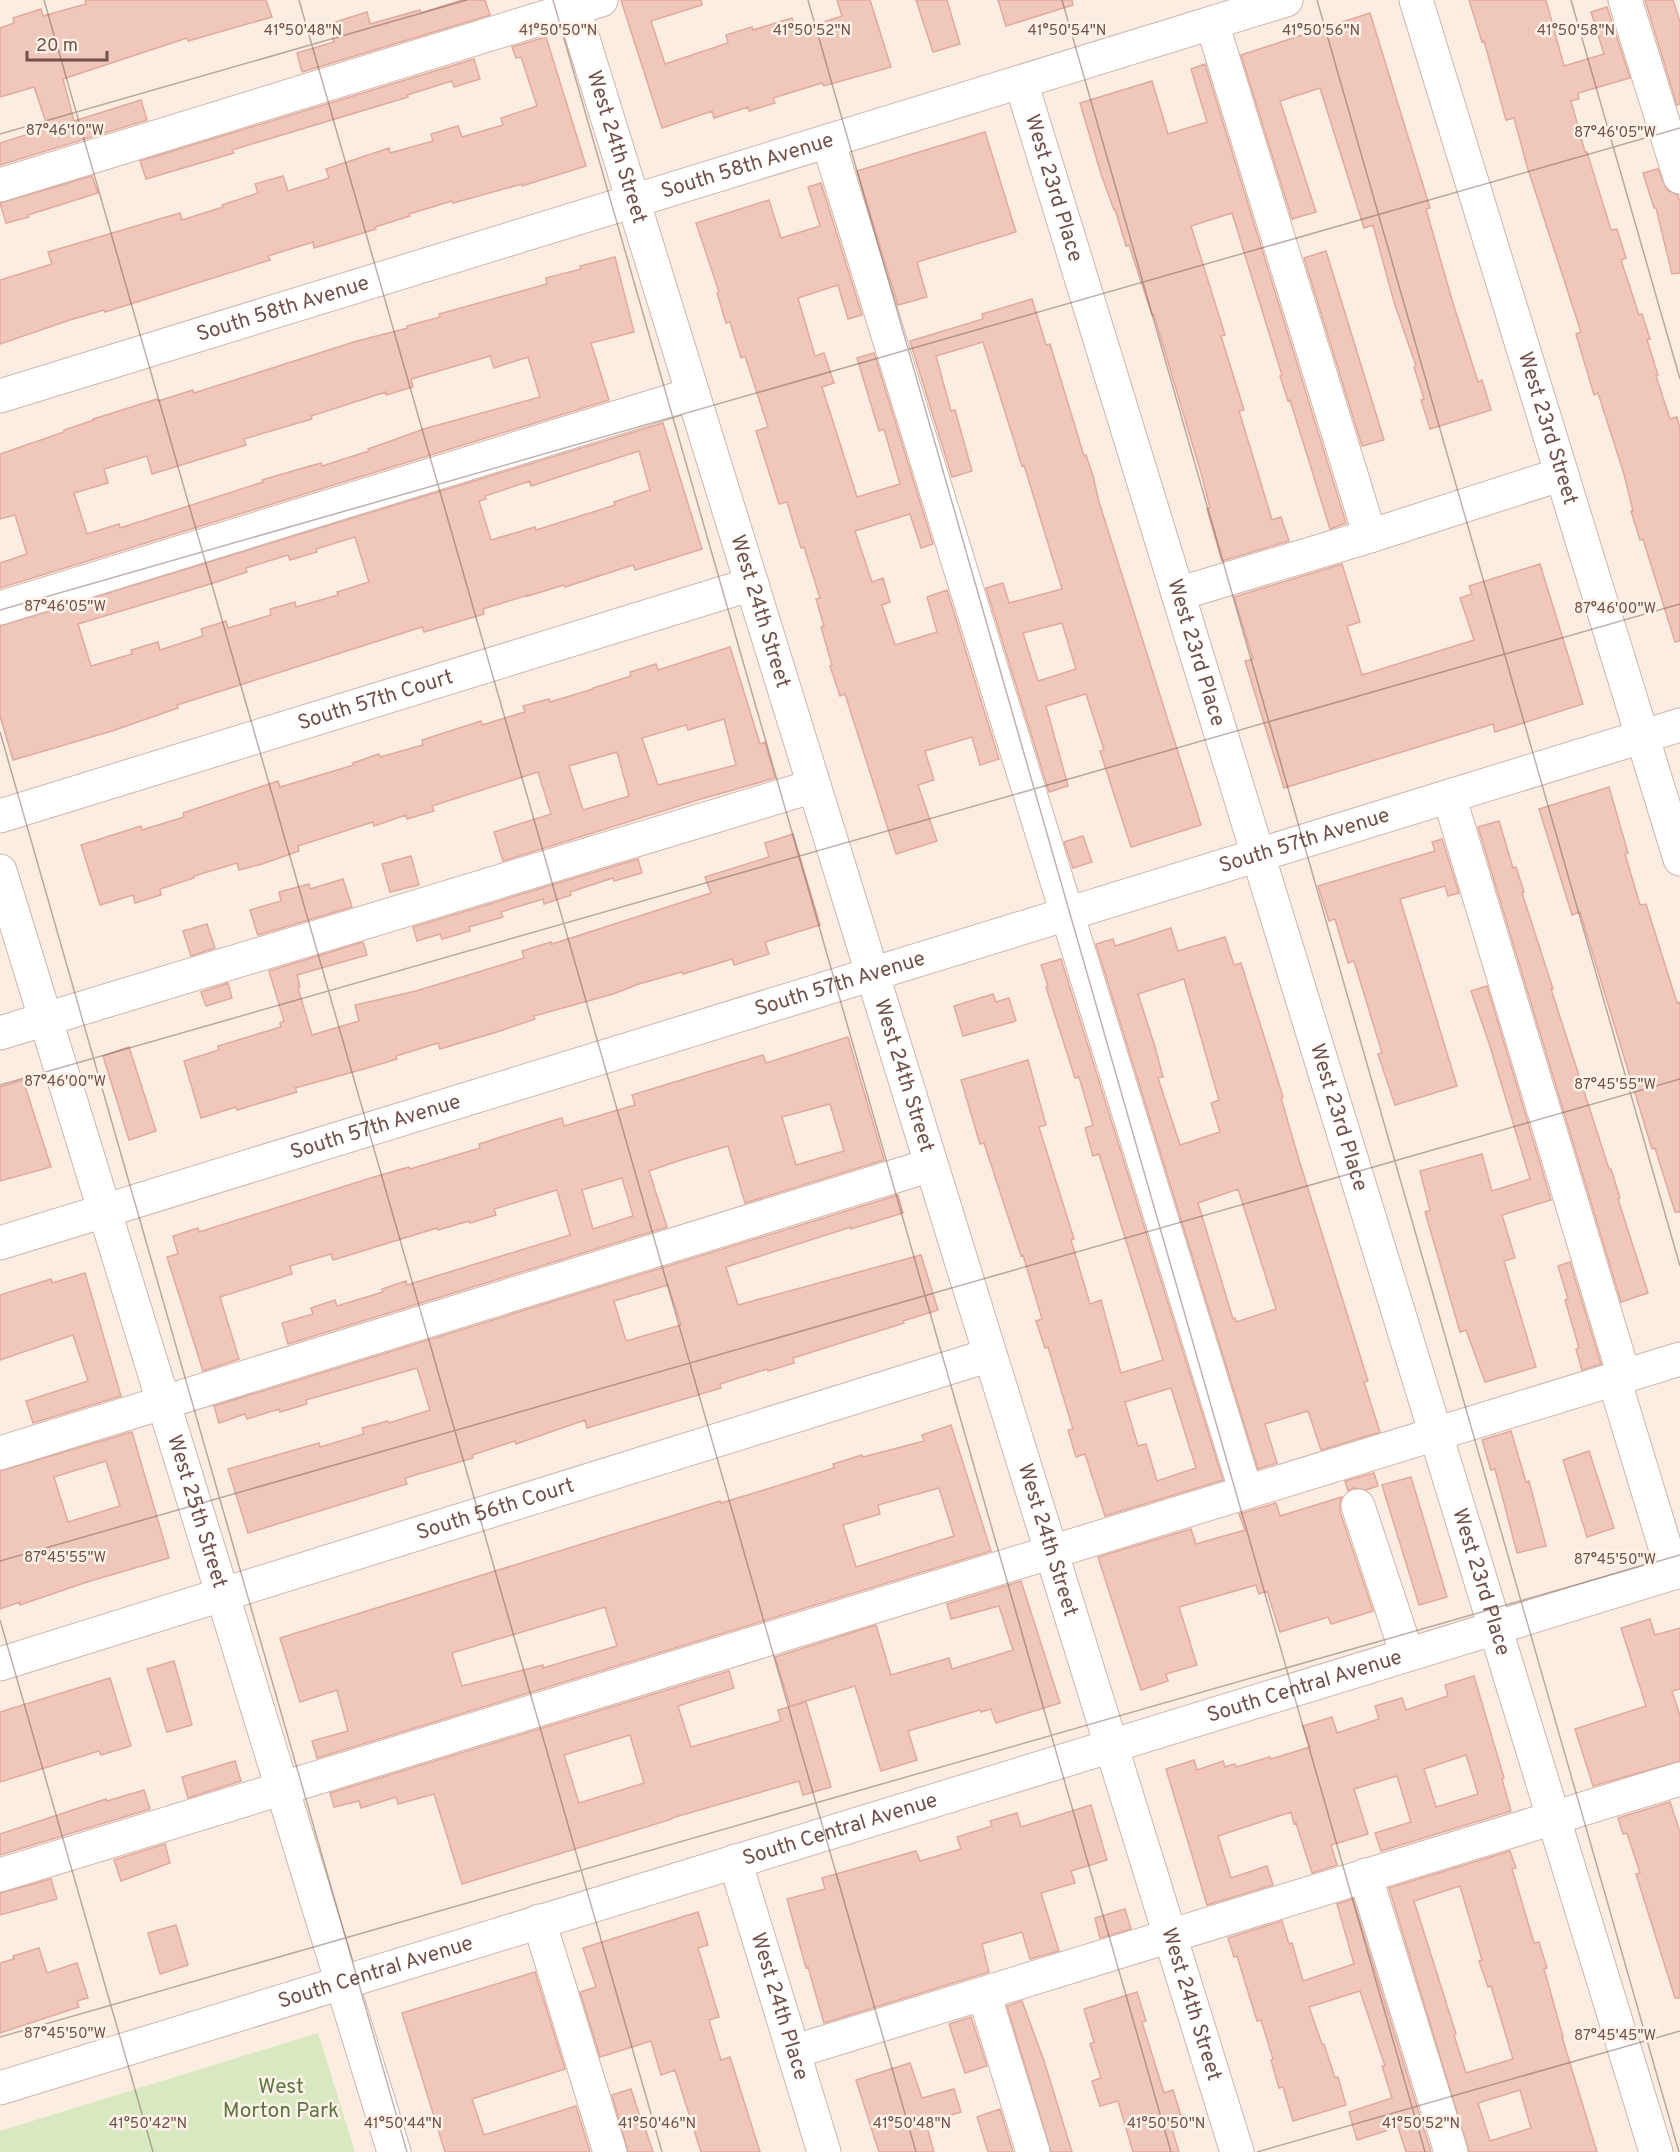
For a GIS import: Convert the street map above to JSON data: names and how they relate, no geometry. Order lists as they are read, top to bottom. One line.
{"streets":{"street":["West 24th Street","South 58th Avenue","West 23rd Place","West 23rd Street","South 57th Court","South 57th Avenue","South 56th Court","West 25th Street","South Central Avenue","West 24th Place"]},"crossings":[["West 24th Street","South 58th Avenue"],["West 24th Street","South 57th Court"],["West 24th Street","South 57th Avenue"],["West 24th Street","South 56th Court"],["West 24th Street","South Central Avenue"],["South 58th Avenue","West 23rd Place"],["West 23rd Place","South 57th Avenue"],["West 23rd Place","South Central Avenue"],["West 23rd Street","South 57th Avenue"],["South 57th Avenue","West 25th Street"],["South 56th Court","West 25th Street"],["West 25th Street","South Central Avenue"],["South Central Avenue","West 24th Place"]],"parks":["West Morton Park"],"scale_bar":"20 m","coordinates":["41°50'48\"N","41°50'50\"N","41°50'52\"N","41°50'54\"N","41°50'56\"N","41°50'58\"N","87°46'10\"W","87°46'05\"W","87°46'00\"W","87°45'55\"W","87°45'50\"W","87°45'45\"W","41°50'42\"N","41°50'44\"N","41°50'46\"N"]}
